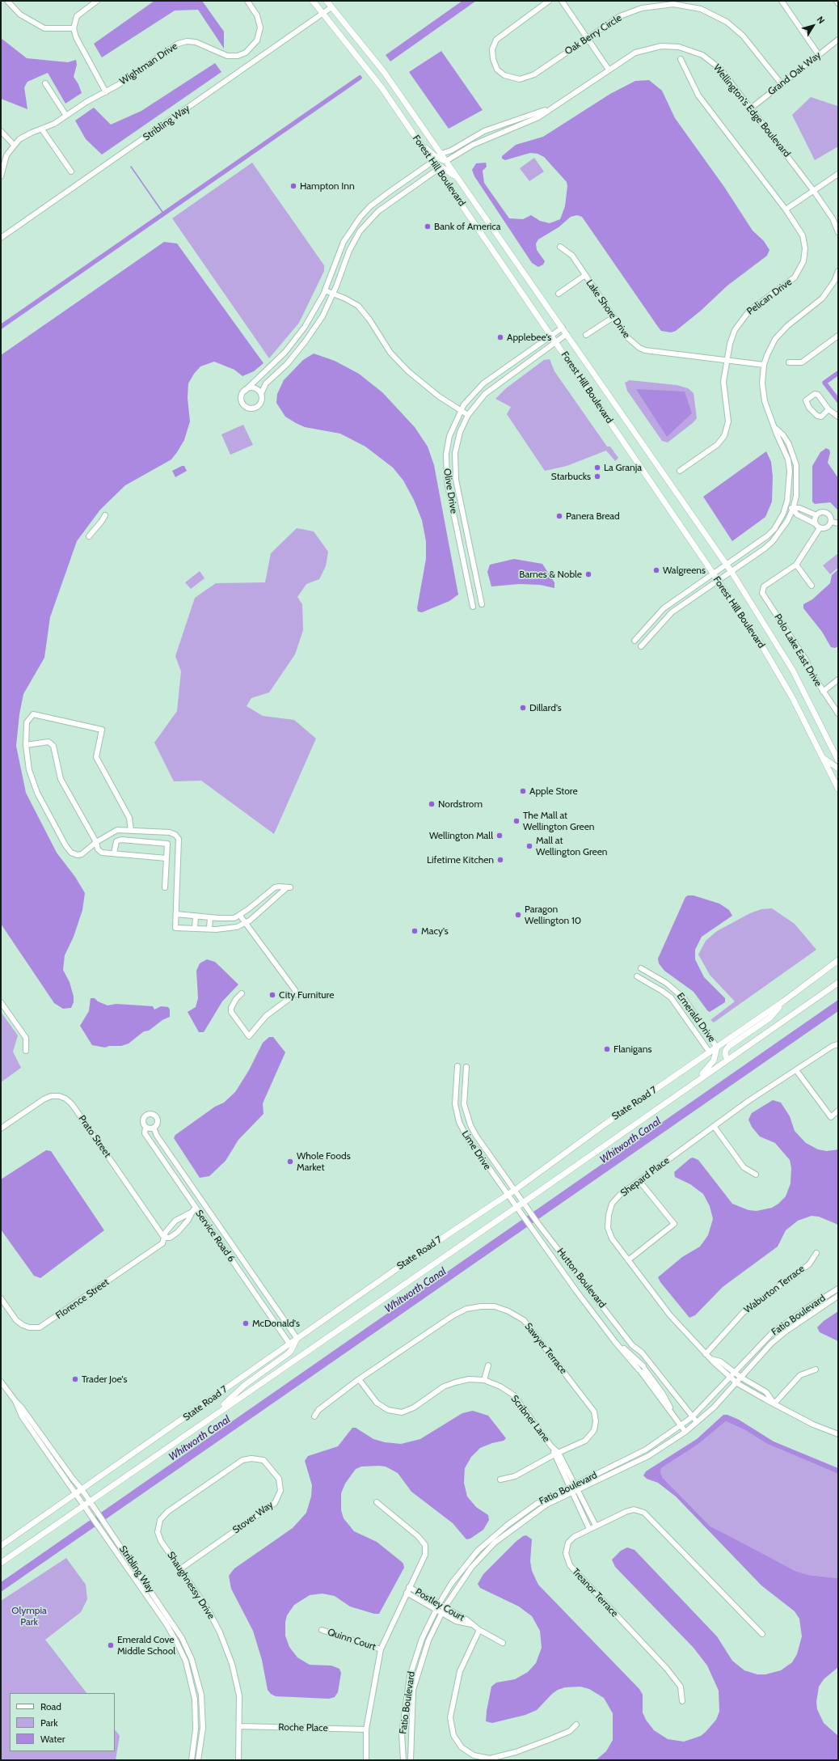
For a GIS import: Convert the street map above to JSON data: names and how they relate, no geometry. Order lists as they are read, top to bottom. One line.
{"streets":{"main road":["Forest Hill Boulevard","State Road 7"],"street":["Oak Berry Circle","Wightman Drive","Grand Oak Way","Wellington's Edge Boulevard","Stribling Way","Pelican Drive","Lake Shore Drive","Olive Drive","Polo Lake East Drive","Emerald Drive","Prato Street","Lime Drive","Shepard Place","Service Road 6","Hutton Boulevard","Waburton Terrace","Florence Street","Fatio Boulevard","Sawyer Terrace","Scribner Lane","Stover Way","Shaughnessy Drive","Treanor Terrace","Postley Court","Quinn Court","Roche Place"]},"crossings":[["Oak Berry Circle","Grand Oak Way"],["Grand Oak Way","Wellington's Edge Boulevard"],["Wellington's Edge Boulevard","Forest Hill Boulevard"],["Stribling Way","Forest Hill Boulevard"],["Stribling Way","State Road 7"],["Forest Hill Boulevard","Olive Drive"],["Pelican Drive","Lake Shore Drive"],["Emerald Drive","State Road 7"],["State Road 7","Lime Drive"],["State Road 7","Service Road 6"],["State Road 7","Hutton Boulevard"],["Prato Street","Florence Street"],["Lime Drive","Hutton Boulevard"],["Shepard Place","Waburton Terrace"],["Shepard Place","Fatio Boulevard"],["Service Road 6","Florence Street"],["Hutton Boulevard","Fatio Boulevard"],["Fatio Boulevard","Scribner Lane"],["Fatio Boulevard","Postley Court"],["Sawyer Terrace","Scribner Lane"],["Scribner Lane","Treanor Terrace"],["Stover Way","Shaughnessy Drive"],["Shaughnessy Drive","Roche Place"]],"water":["Whitworth Canal"],"parks":["Olympia Park"],"places":["Hampton Inn","Bank of America","Applebee's","La Granja","Starbucks","Panera Bread","Walgreens","Barnes & Noble","Dillard's","Apple Store","Nordstrom","The Mall at Wellington Green","Wellington Mall","Mall at Wellington Green","Lifetime Kitchen","Paragon Wellington 10","Macy's","City Furniture","Flanigans","Whole Foods Market","McDonald's","Trader Joe's","Emerald Cove Middle School"],"legend":["Road","Park","Water"],"north":"top right"}
